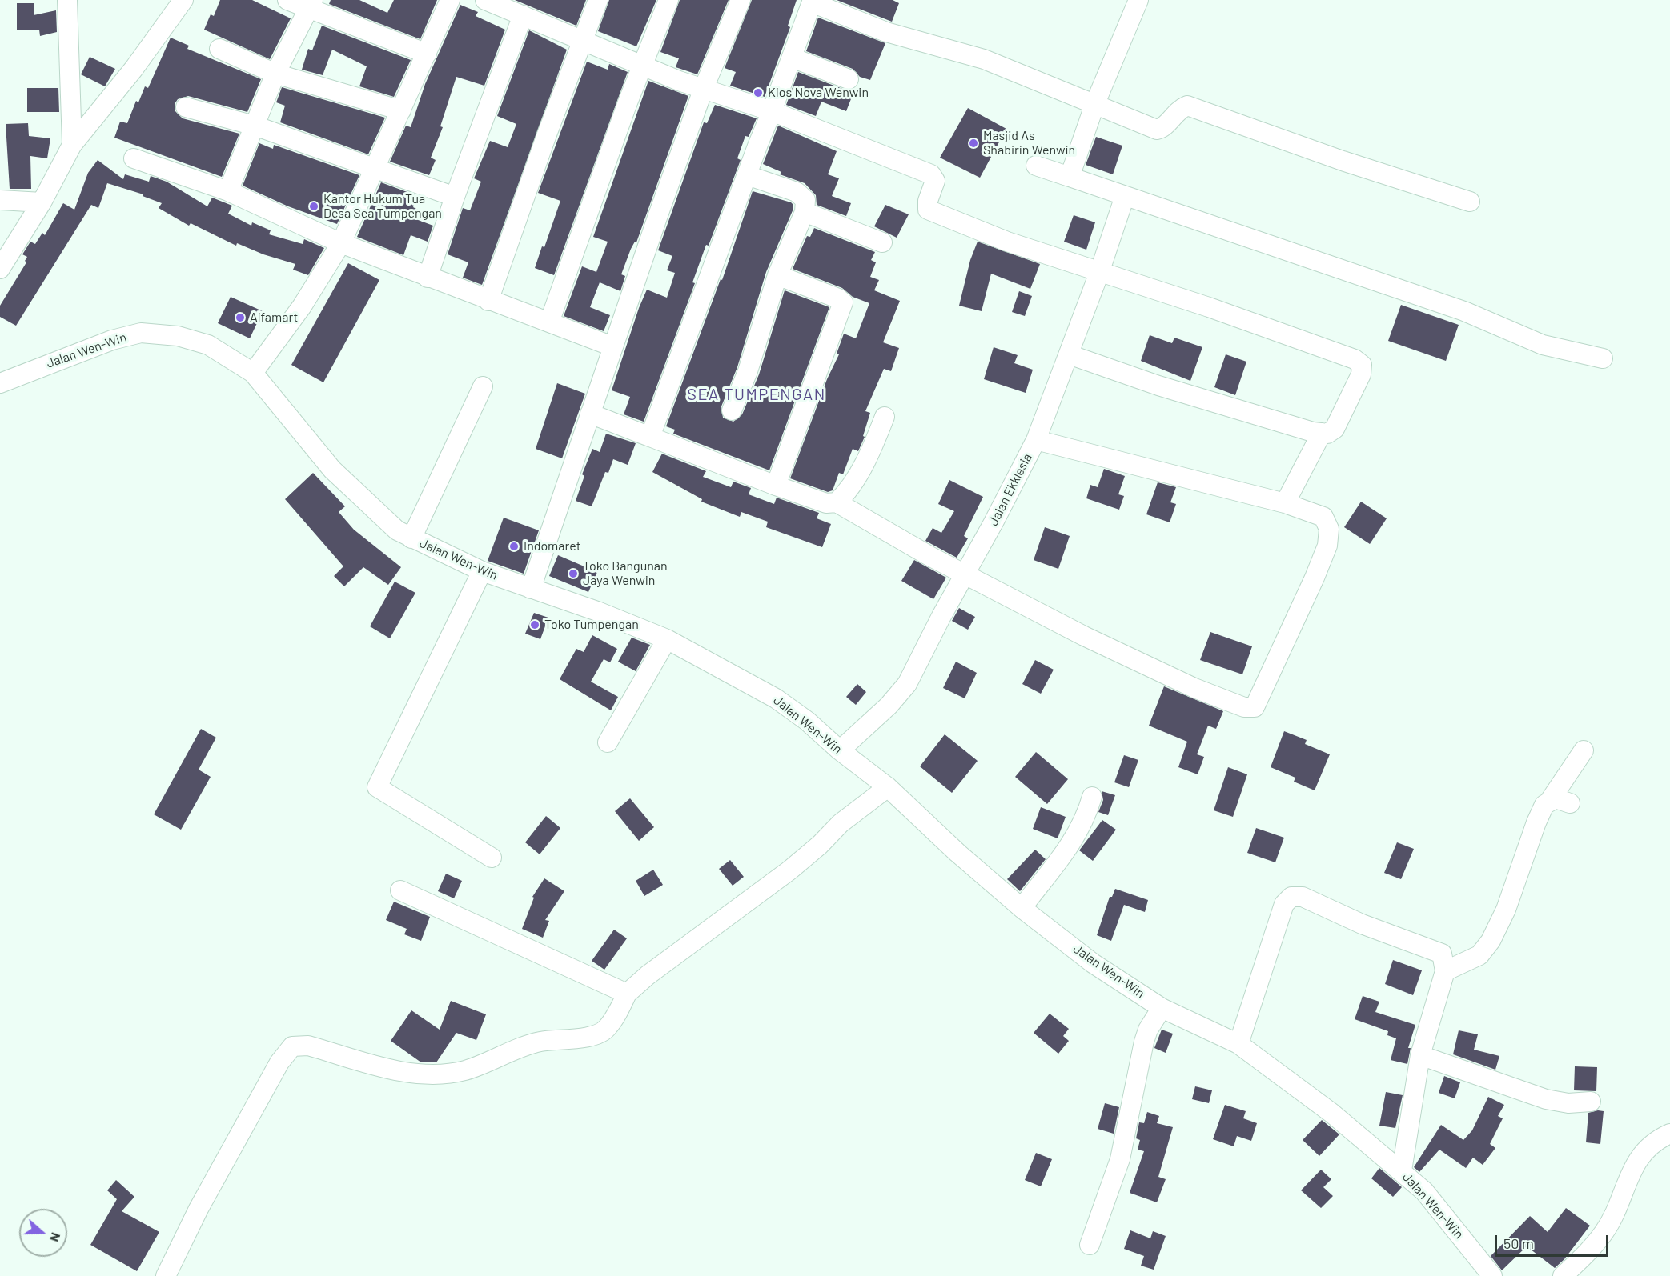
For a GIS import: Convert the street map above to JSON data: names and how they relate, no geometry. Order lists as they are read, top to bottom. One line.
{"streets":{"street":["Jalan Wen-Win","Jalan Ekklesia"]},"crossings":[["Jalan Wen-Win","Jalan Ekklesia"]],"districts":["SEA TUMPENGAN"],"places":["Kios Nova Wenwin","Masjid As Shabirin Wenwin","Kantor Hukum Tua Desa Sea Tumpengan","Alfamart","Indomaret","Toko Bangunan Jaya Wenwin","Toko Tumpengan"],"scale_bar":"50 m","north":"right"}
